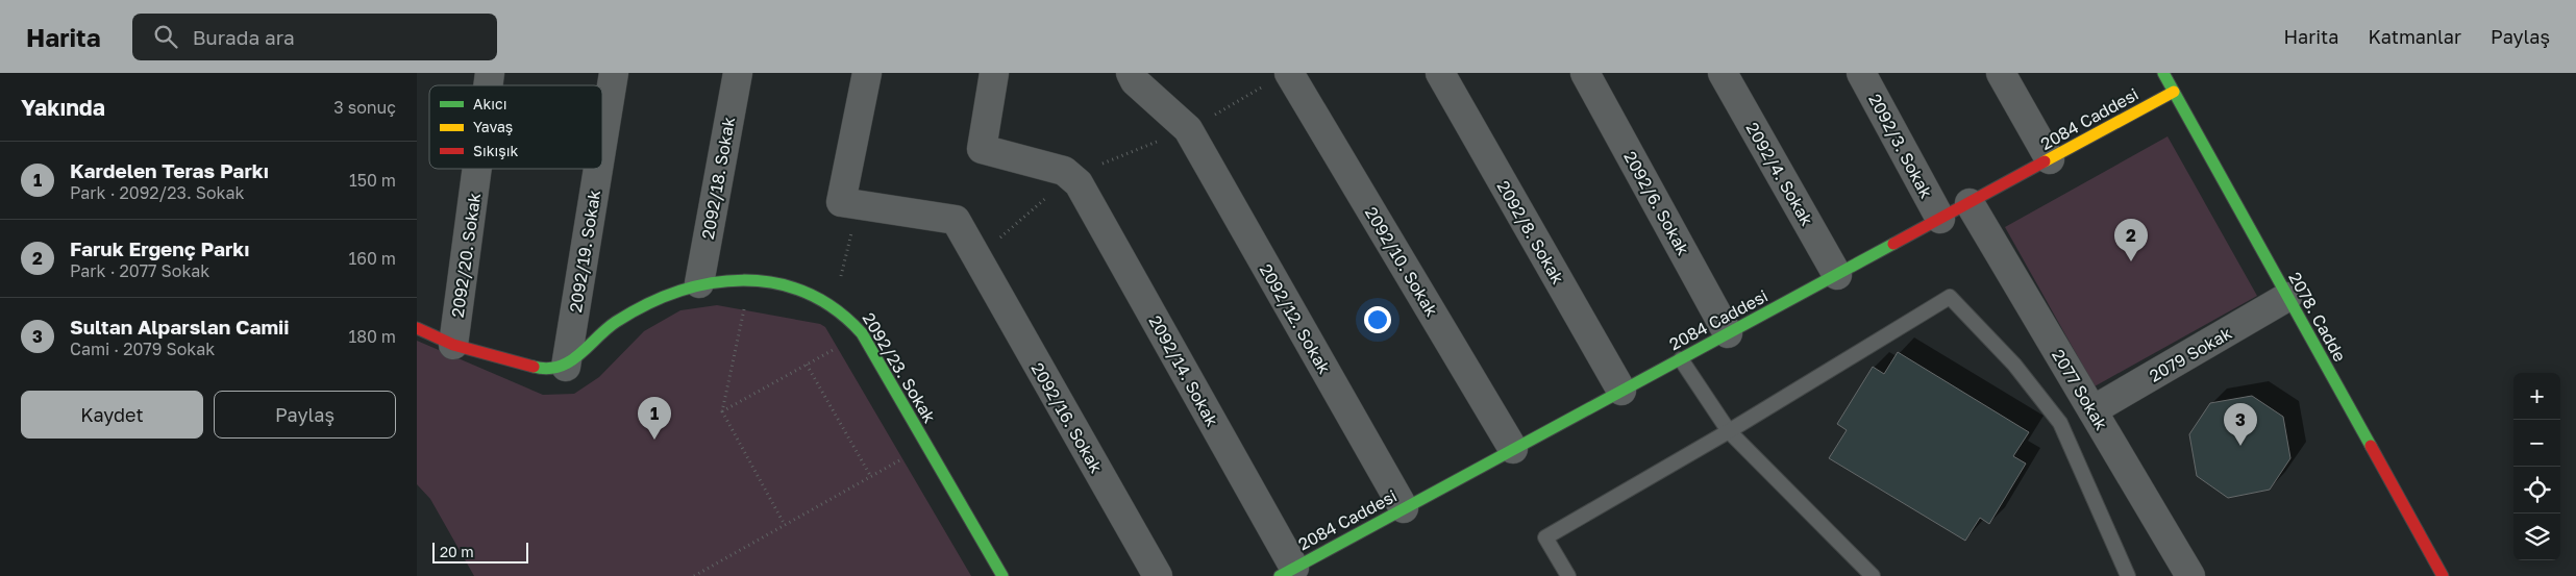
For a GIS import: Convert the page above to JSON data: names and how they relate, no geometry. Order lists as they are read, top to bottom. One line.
{"streets":{"street":["2084 Caddesi","2092/3. Sokak","2092/4. Sokak","2092/18. Sokak","2092/6. Sokak","2092/8. Sokak","2092/19. Sokak","2092/20. Sokak","2092/10. Sokak","2078. Cadde","2092/12. Sokak","2079 Sokak","2092/23. Sokak","2092/14. Sokak","2077 Sokak","2092/16. Sokak"]},"crossings":[["2084 Caddesi","2092/3. Sokak"],["2084 Caddesi","2092/4. Sokak"],["2084 Caddesi","2092/6. Sokak"],["2084 Caddesi","2092/8. Sokak"],["2084 Caddesi","2092/10. Sokak"],["2084 Caddesi","2078. Cadde"],["2084 Caddesi","2092/12. Sokak"],["2084 Caddesi","2092/14. Sokak"],["2084 Caddesi","2077 Sokak"],["2092/18. Sokak","2092/23. Sokak"],["2092/19. Sokak","2092/23. Sokak"],["2078. Cadde","2079 Sokak"],["2079 Sokak","2077 Sokak"]],"legend":["Akıcı","Yavaş","Sıkışık"],"scale_bar":"20 m","page":{"header":"Harita","search":"Burada ara","nav":["Harita","Katmanlar","Paylaş"],"heading":["Yakında","3 sonuç"],"list":[{"mark":"1","name":"Kardelen Teras Parkı","note":"Park · 2092/23. Sokak","value":"150 m"},{"mark":"2","name":"Faruk Ergenç Parkı","note":"Park · 2077 Sokak","value":"160 m"},{"mark":"3","name":"Sultan Alparslan Camii","note":"Cami · 2079 Sokak","value":"180 m"}],"pins":["2","1","3"],"map_buttons":["+","−"],"buttons":["Kaydet","Paylaş"],"scale":"20 m"}}
